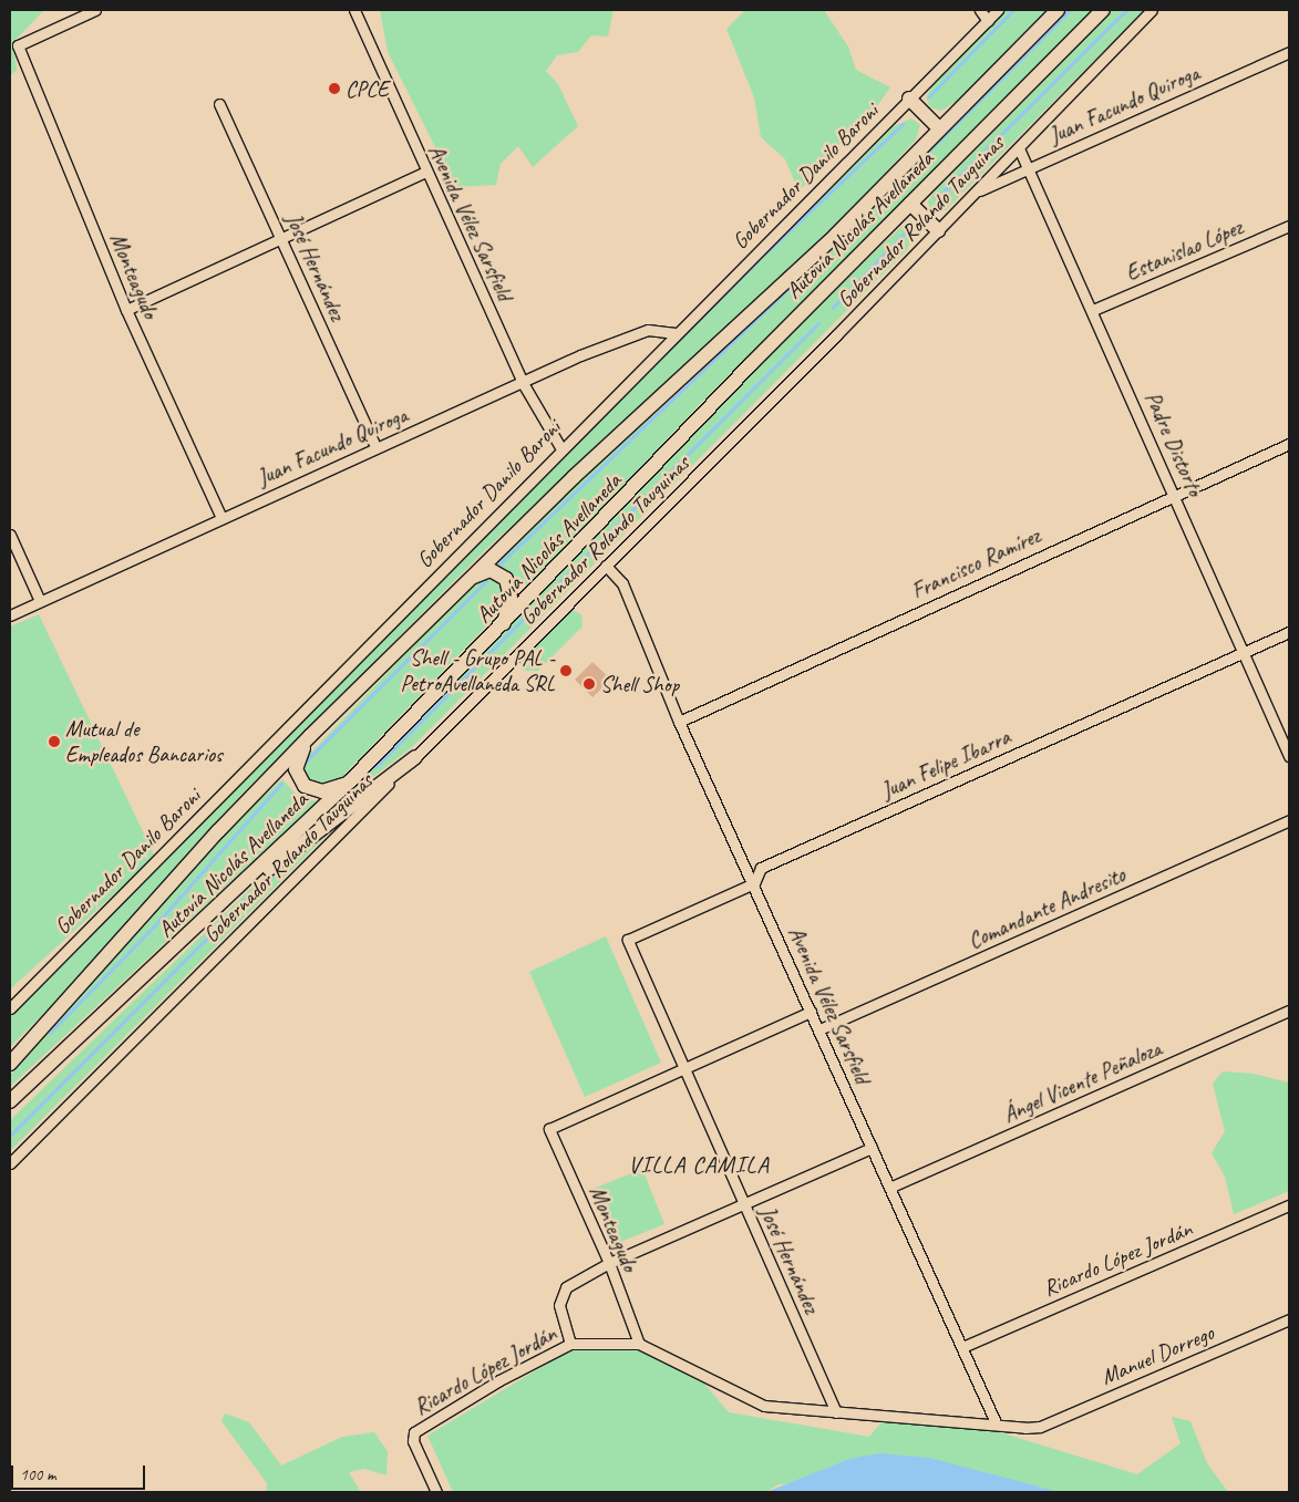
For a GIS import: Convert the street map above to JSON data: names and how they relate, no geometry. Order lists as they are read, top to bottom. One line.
{"streets":{"highway":["Autovía Nicolás Avellaneda"],"street":["Juan Facundo Quiroga","Gobernador Danilo Baroni","Gobernador Rolando Tauguinas","Avenida Vélez Sarsfield","Estanislao López","José Hernández","Monteagudo","Padre Distorto","Francisco Ramírez","Juan Felipe Ibarra","Comandante Andresito","Ángel Vicente Peñaloza","Ricardo López Jordán","Manuel Dorrego"]},"crossings":[["Juan Facundo Quiroga","Gobernador Danilo Baroni"],["Juan Facundo Quiroga","Gobernador Rolando Tauguinas"],["Juan Facundo Quiroga","Avenida Vélez Sarsfield"],["Juan Facundo Quiroga","José Hernández"],["Juan Facundo Quiroga","Monteagudo"],["Juan Facundo Quiroga","Padre Distorto"],["Gobernador Danilo Baroni","Avenida Vélez Sarsfield"],["Gobernador Rolando Tauguinas","Avenida Vélez Sarsfield"],["Gobernador Rolando Tauguinas","Padre Distorto"],["Avenida Vélez Sarsfield","Francisco Ramírez"],["Avenida Vélez Sarsfield","Juan Felipe Ibarra"],["Avenida Vélez Sarsfield","Comandante Andresito"],["Avenida Vélez Sarsfield","Ángel Vicente Peñaloza"],["Avenida Vélez Sarsfield","Ricardo López Jordán"],["Avenida Vélez Sarsfield","Manuel Dorrego"],["Estanislao López","Padre Distorto"],["José Hernández","Monteagudo"],["José Hernández","Juan Felipe Ibarra"],["José Hernández","Ricardo López Jordán"],["Monteagudo","Ricardo López Jordán"],["Padre Distorto","Francisco Ramírez"],["Padre Distorto","Juan Felipe Ibarra"]],"districts":["VILLA CAMILA"],"places":["CPCE","Shell - Grupo PAL - PetroAvellaneda SRL","Shell Shop","Mutual de Empleados Bancarios"],"scale_bar":"100 m"}
